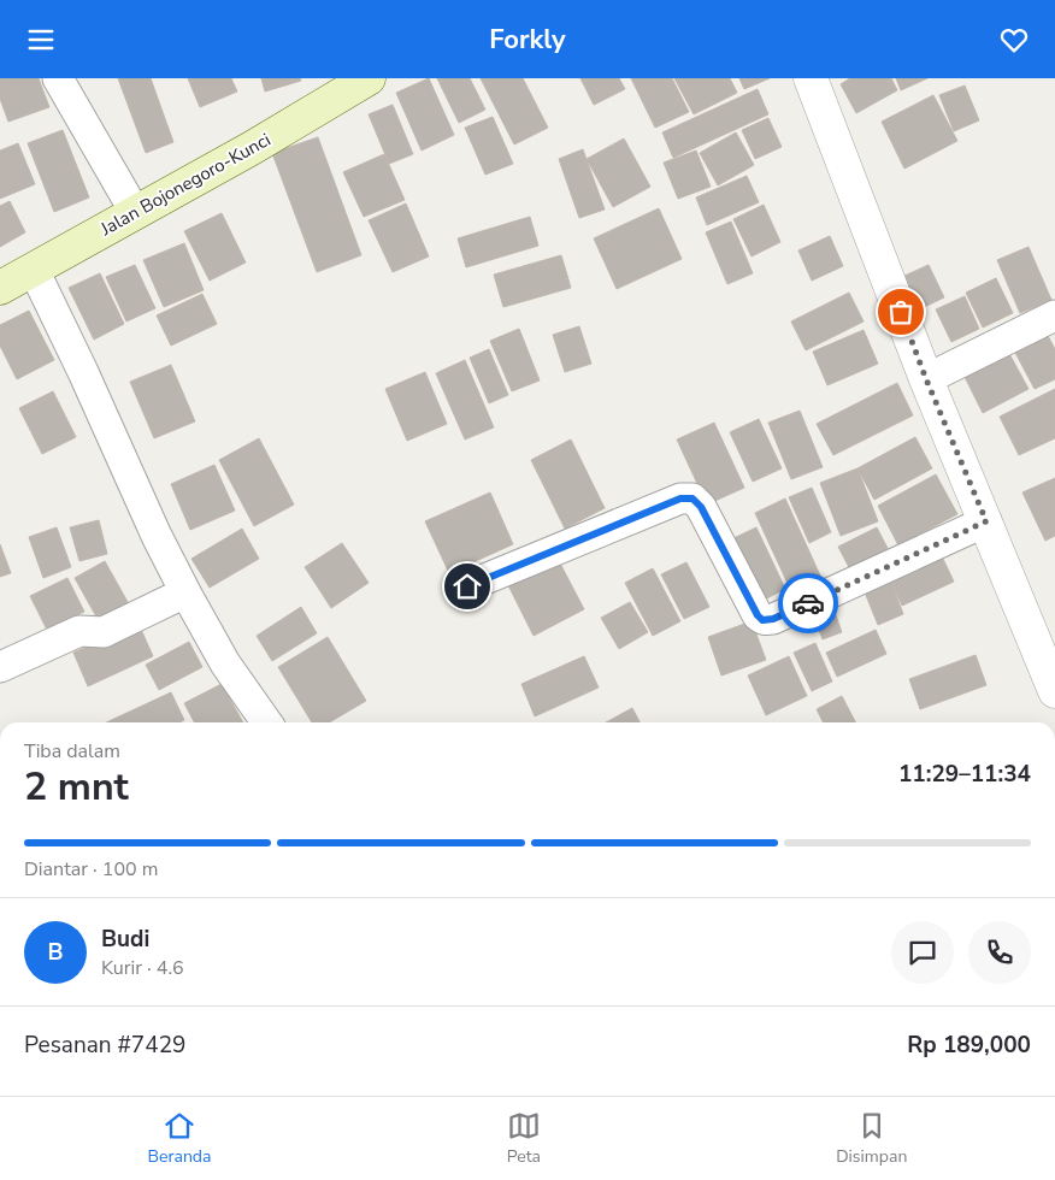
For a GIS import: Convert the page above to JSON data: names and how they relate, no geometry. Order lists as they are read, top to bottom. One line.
{"streets":{"main road":["Jalan Bojonegoro-Kunci"]},"page":{"header":"Forkly","heading":["2 mnt","Tiba dalam","11:29–11:34"],"panel":["Budi","Kurir · 4.6","Pesanan #7429","Rp 189,000"],"bar":"Diantar · 100 m","round":"B","tabs":["Beranda","Peta","Disimpan"]}}
